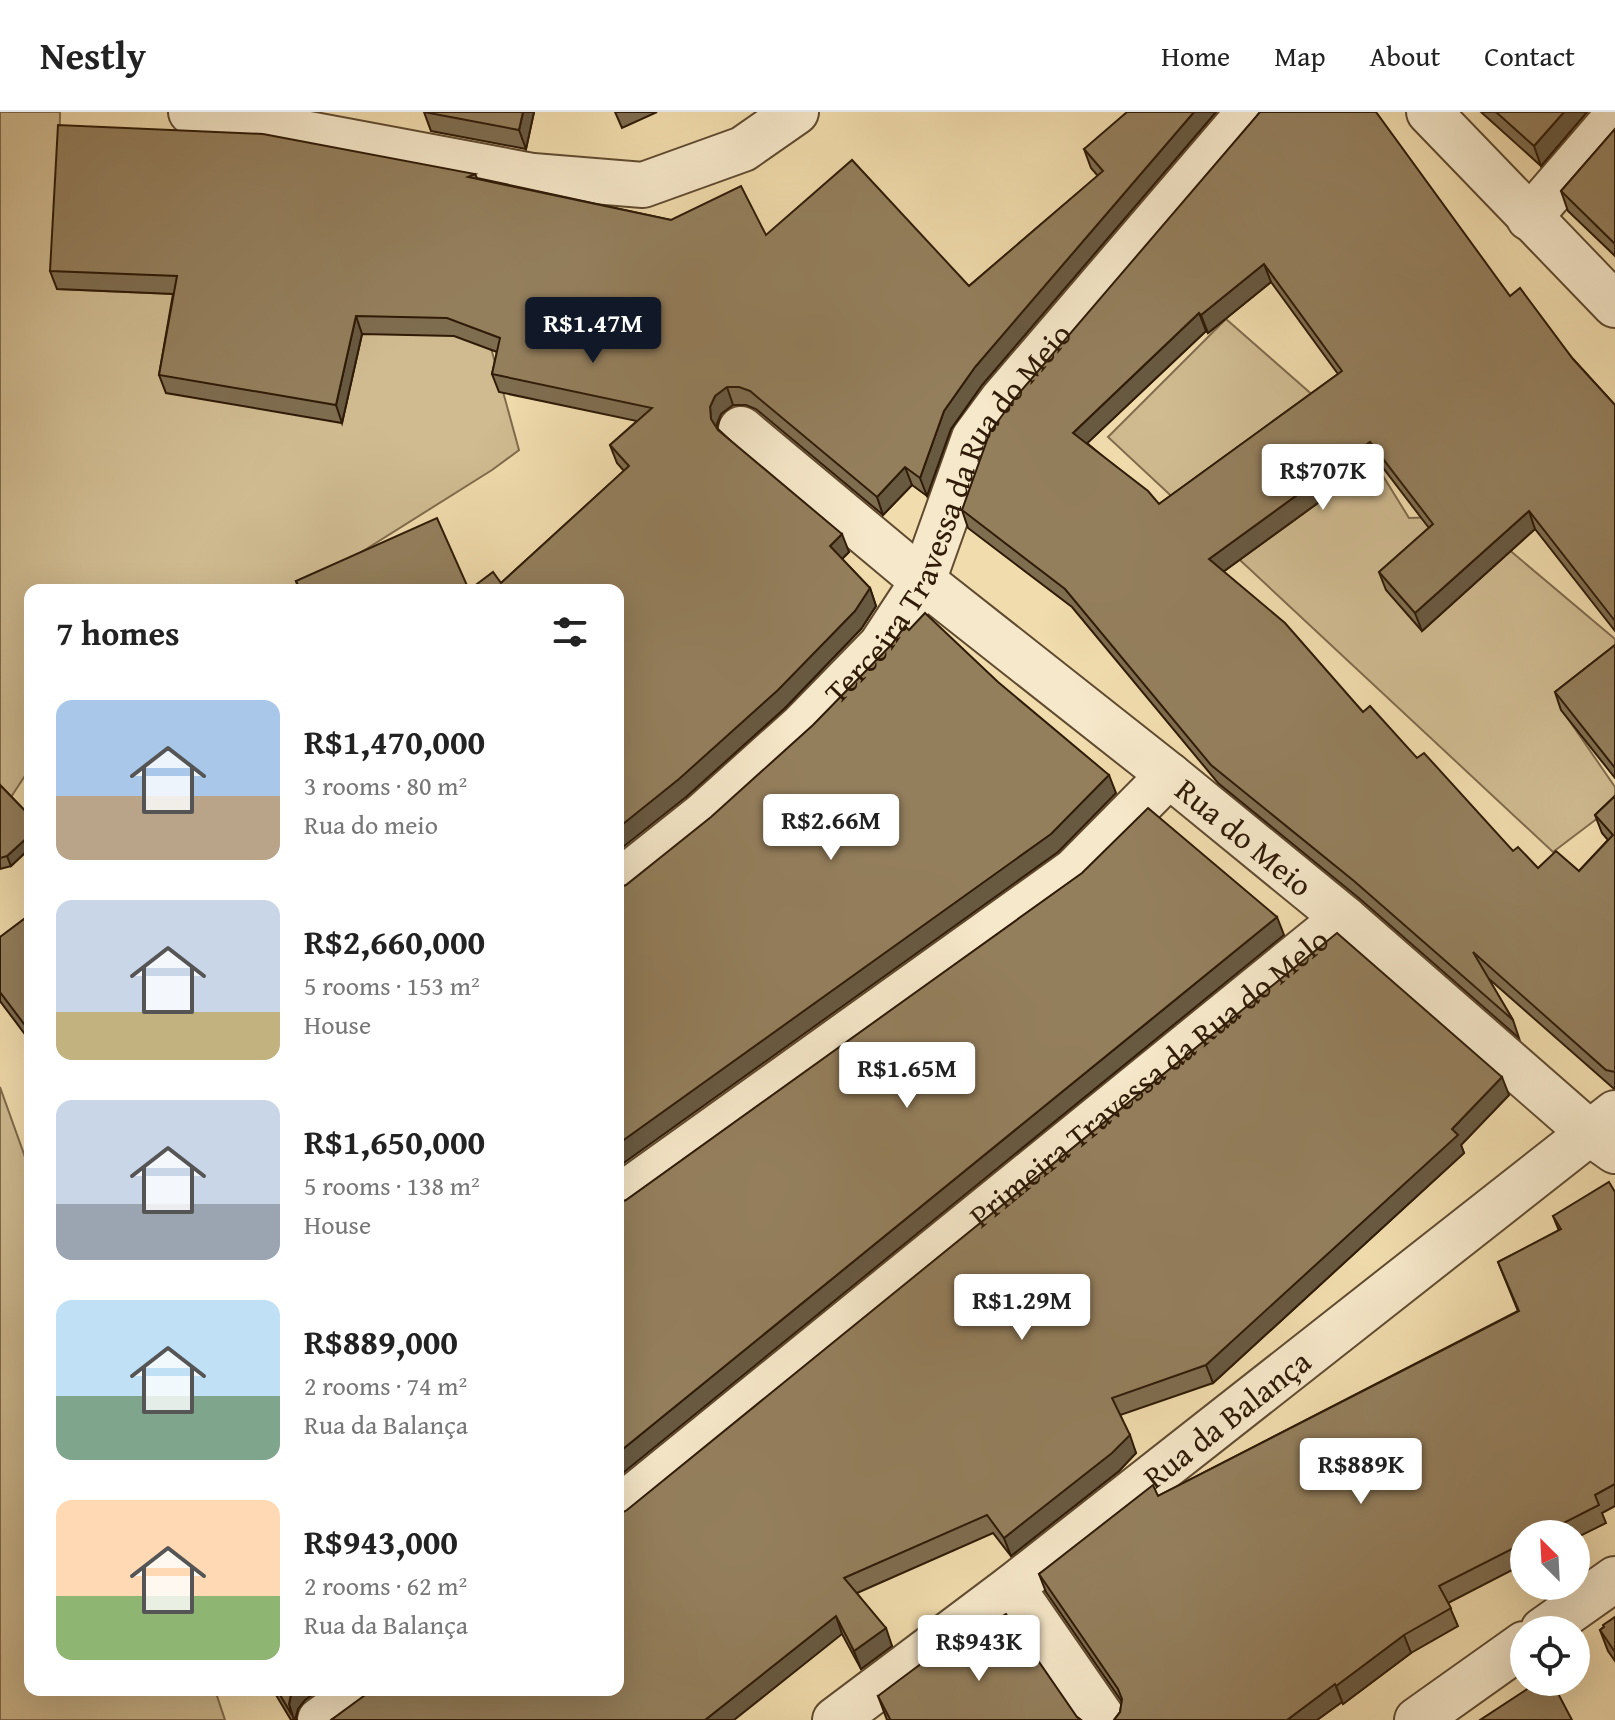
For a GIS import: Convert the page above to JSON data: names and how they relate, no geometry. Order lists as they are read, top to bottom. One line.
{"streets":{"street":["Terceira Travessa da Rua do Meio","Rua do Meio","Primeira Travessa da Rua do Melo","Rua da Balança"]},"crossings":[["Terceira Travessa da Rua do Meio","Rua do Meio"],["Rua do Meio","Primeira Travessa da Rua do Melo"],["Rua do Meio","Rua da Balança"]],"north":"top left","page":{"header":"Nestly","nav":["Home","Map","About","Contact"],"price":["R$1.47M","R$707K","R$2.66M","R$1.65M","R$1.29M","R$889K","R$943K"],"heading":"7 homes","list":[{"name":"R$1,470,000","note":"3 rooms · 80 m² · Rua do meio"},{"name":"R$2,660,000","note":"5 rooms · 153 m² · House"},{"name":"R$1,650,000","note":"5 rooms · 138 m² · House"},{"name":"R$889,000","note":"2 rooms · 74 m² · Rua da Balança"},{"name":"R$943,000","note":"2 rooms · 62 m² · Rua da Balança"}]}}
